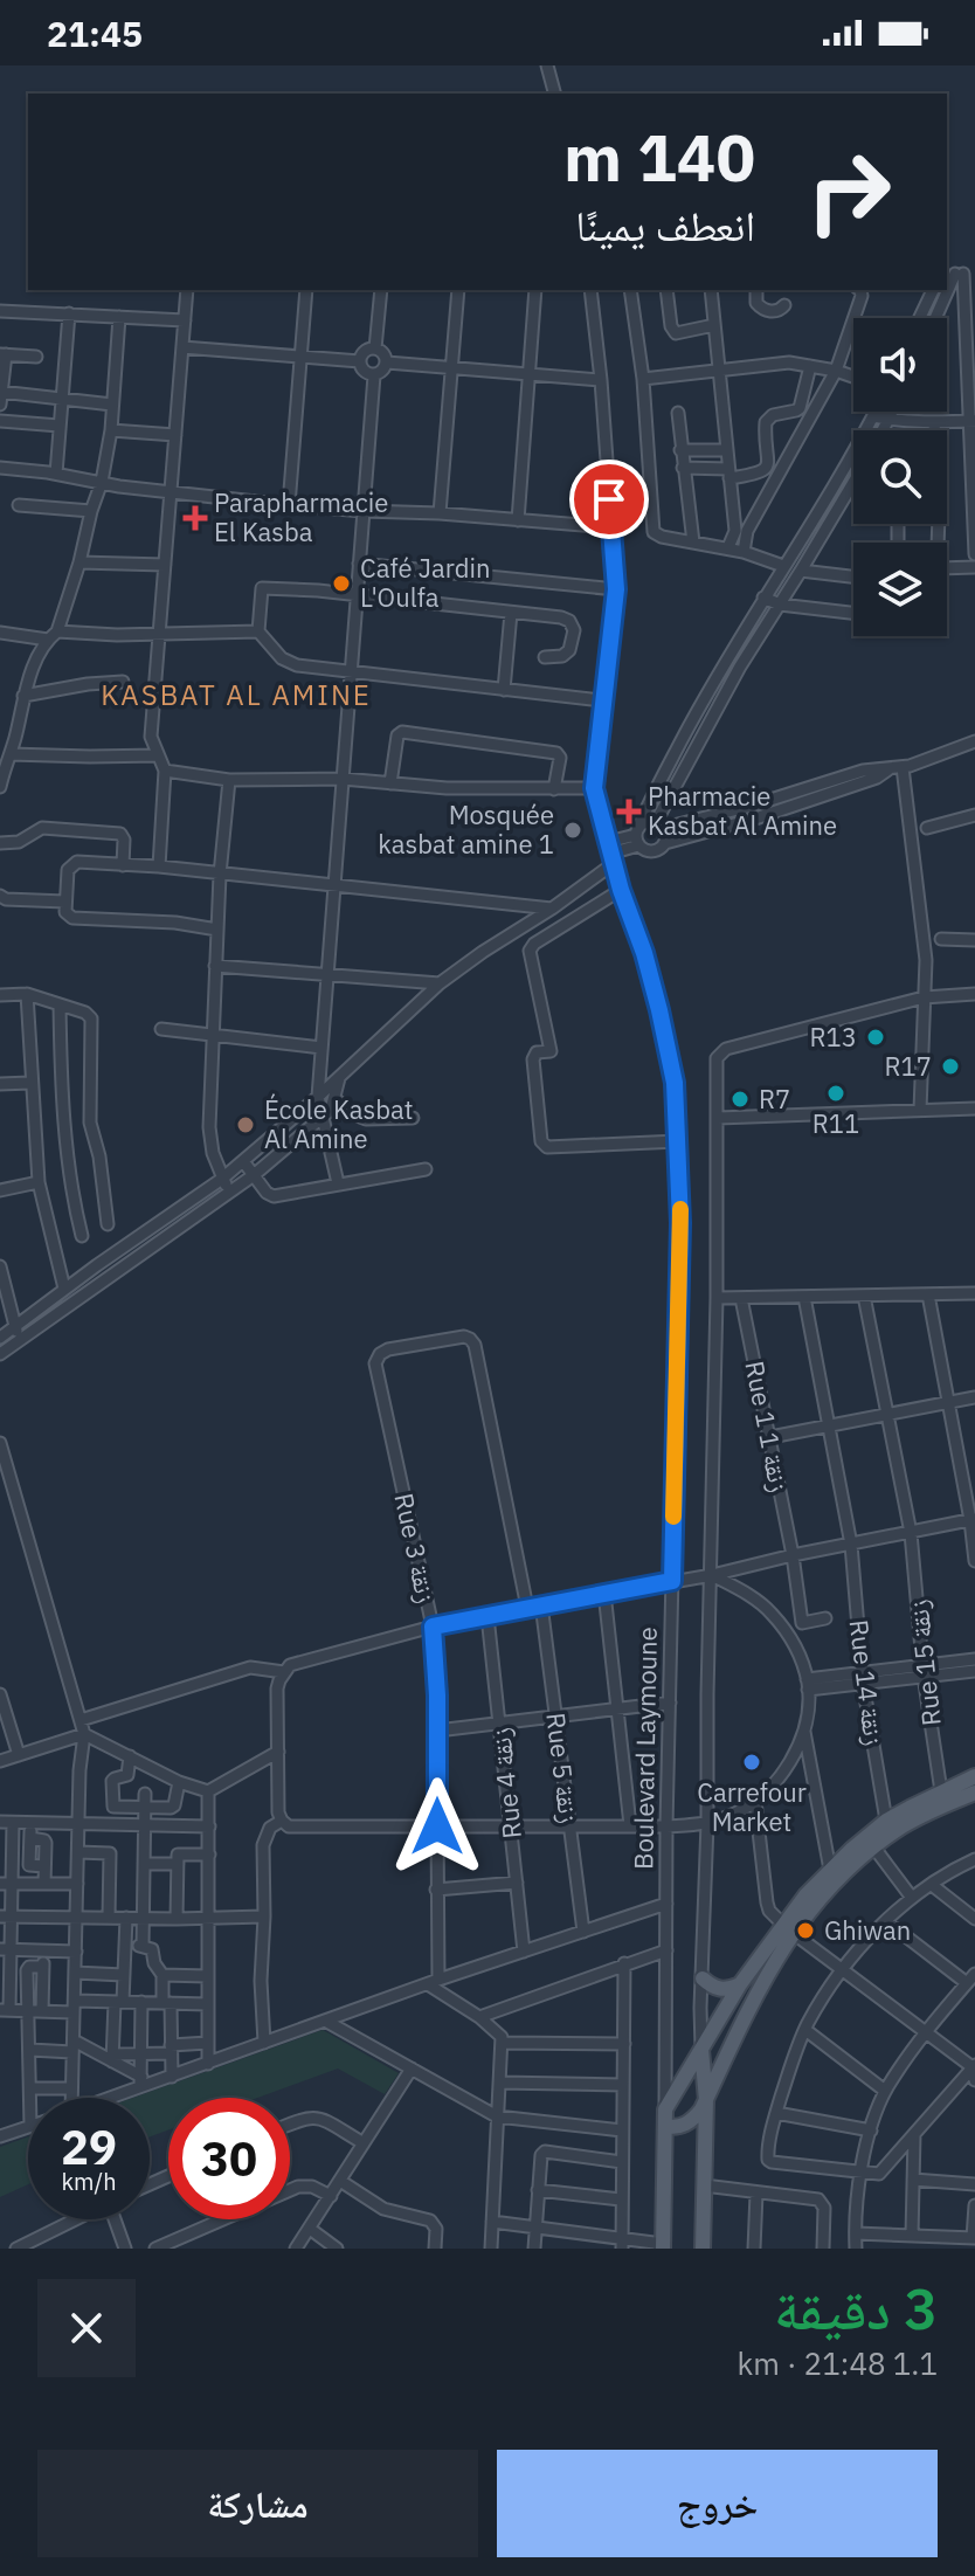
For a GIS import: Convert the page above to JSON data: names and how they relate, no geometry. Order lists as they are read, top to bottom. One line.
{"streets":{"main road":["Boulevard Laymoune"],"street":["Rue 1 زنقة 1","Rue 3 زنقة","Rue 15 زنقة","Rue 14 زنقة","Rue 5 زنقة","Rue 4 زنقة"]},"districts":["KASBAT AL AMINE"],"places":{"health":["Parapharmacie El Kasba","Pharmacie Kasbat Al Amine"],"other":["Café Jardin L'Oulfa","Mosquée kasbat amine 1","R13","R17","R11","R7","École Kasbat Al Amine","Carrefour Market","Ghiwan"]},"page":{"status":"21:45","turn":["140 m","انعطف يمينًا"],"speed":"29 km/h","limit":"30","heading":["3 دقيقة","1.1 km · 21:48"],"buttons":["خروج","مشاركة"]}}
